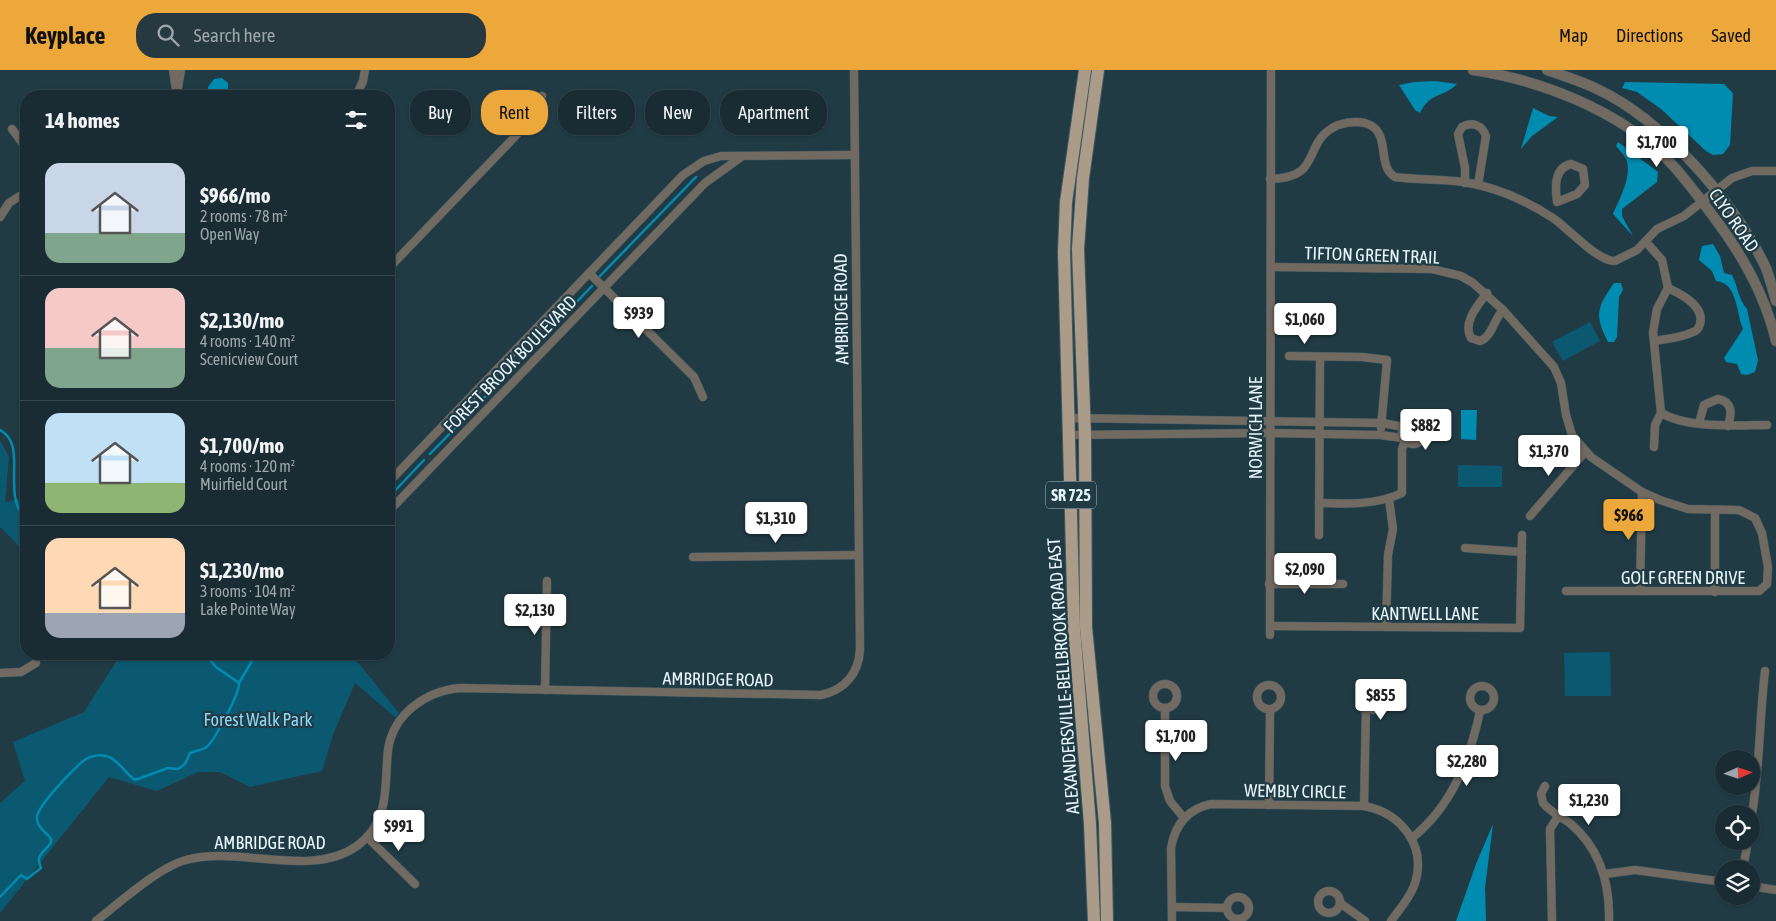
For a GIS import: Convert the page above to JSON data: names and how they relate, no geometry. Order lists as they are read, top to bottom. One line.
{"streets":{"main road":["SR 725","ALEXANDERSVILLE-BELLBROOK ROAD EAST"],"street":["CLYO ROAD","TIFTON GREEN TRAIL","AMBRIDGE ROAD","FOREST BROOK BOULEVARD","NORWICH LANE","GOLF GREEN DRIVE","KANTWELL LANE","WEMBLY CIRCLE"]},"crossings":[["TIFTON GREEN TRAIL","NORWICH LANE"],["TIFTON GREEN TRAIL","GOLF GREEN DRIVE"],["AMBRIDGE ROAD","FOREST BROOK BOULEVARD"],["NORWICH LANE","KANTWELL LANE"]],"parks":["Forest Walk Park"],"north":"right","page":{"header":"Keyplace","search":"Search here","nav":["Map","Directions","Saved"],"chip":["Buy","Rent","Filters","New","Apartment"],"heading":"14 homes","price":["$1,700","$939","$1,060","$882","$1,370","$966","$1,310","$2,090","$2,130","$855","$1,700","$2,280","$1,230","$991"],"list":[{"name":"$966/mo","note":"2 rooms · 78 m² · Open Way"},{"name":"$2,130/mo","note":"4 rooms · 140 m² · Scenicview Court"},{"name":"$1,700/mo","note":"4 rooms · 120 m² · Muirfield Court"},{"name":"$1,230/mo","note":"3 rooms · 104 m² · Lake Pointe Way"}]}}
